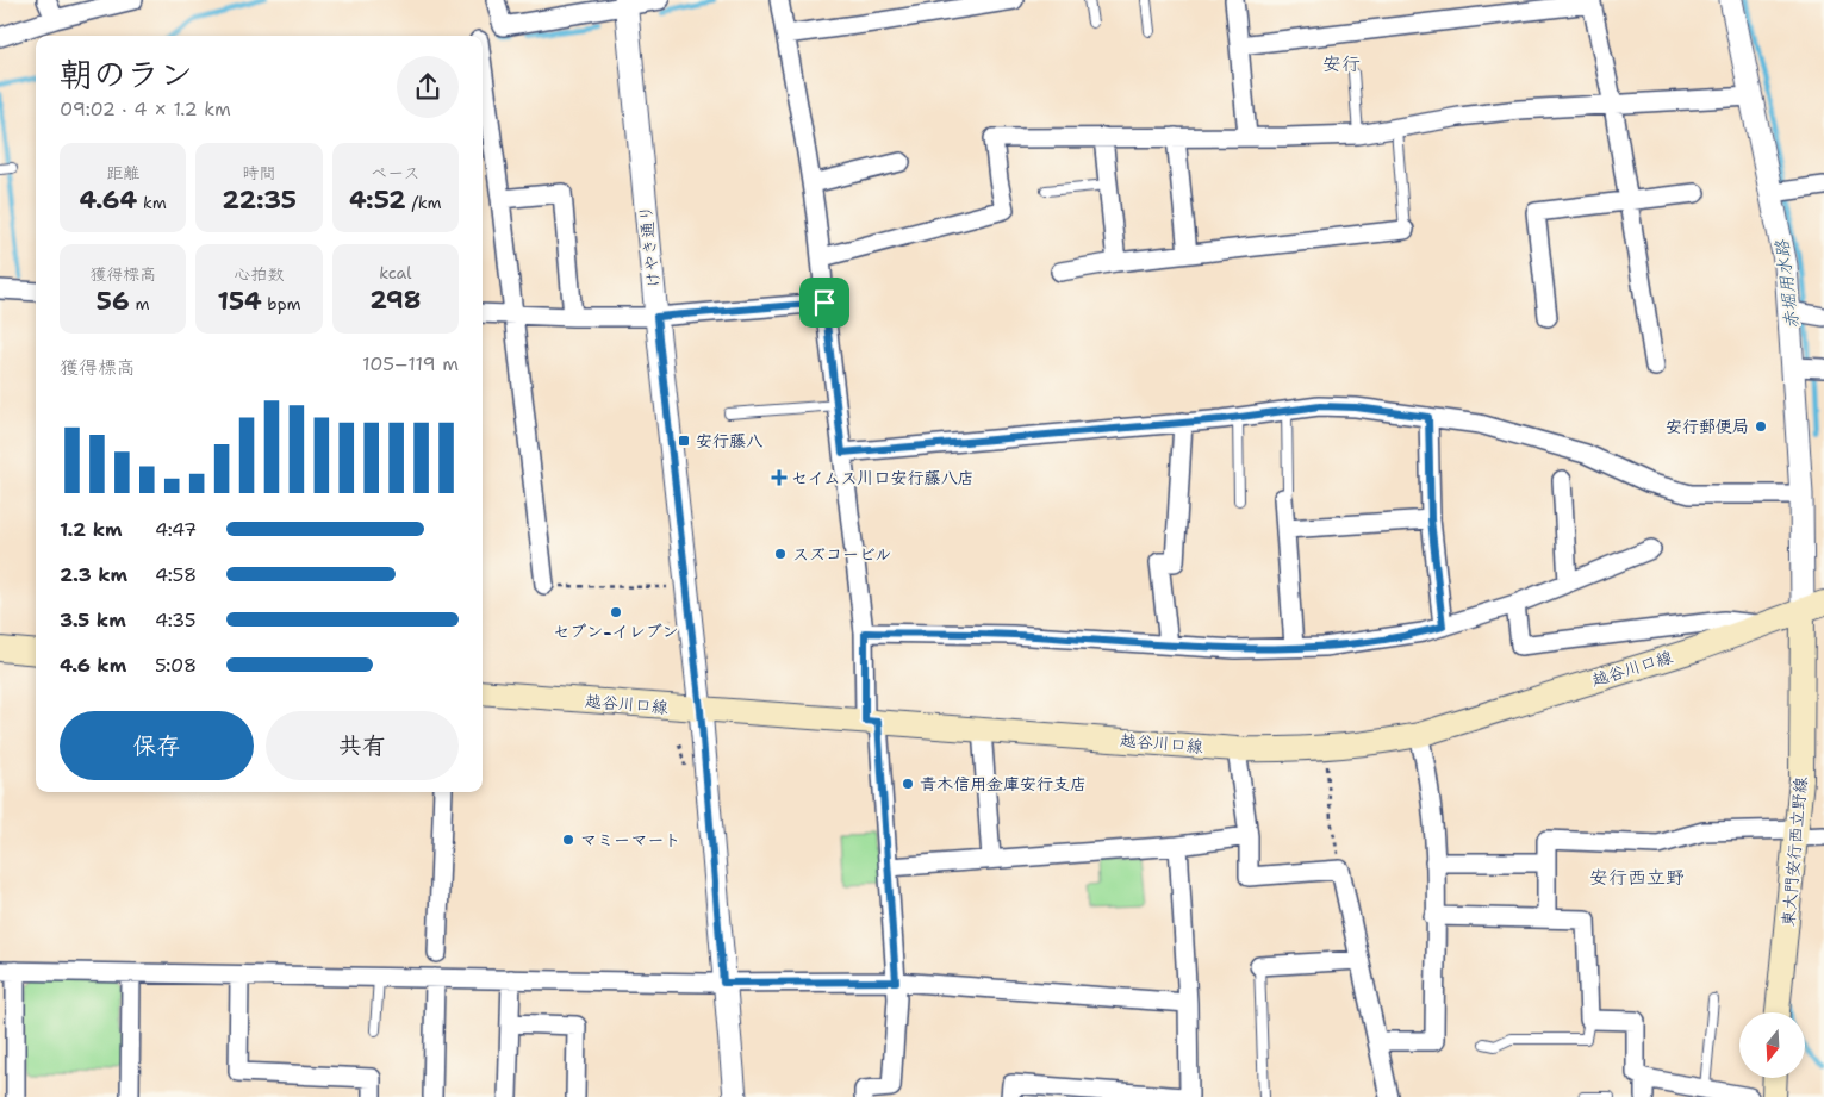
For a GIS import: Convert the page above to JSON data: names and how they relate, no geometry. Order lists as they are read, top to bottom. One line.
{"streets":{"main road":["越谷川口線","東大門安行西立野線"],"street":["けやき通り"]},"crossings":[["けやき通り","越谷川口線"],["越谷川口線","東大門安行西立野線"]],"districts":["安行","安行西立野"],"water":["赤堀用水路"],"places":{"other":["安行郵便局","スズコービル","セブン-イレブン","青木信用金庫安行支店","マミーマート"],"transit":["安行藤八"],"health":["セイムス川口安行藤八店"]},"north":"bottom","page":{"heading":["朝のラン","09:02 · 4 × 1.2 km"],"stats":[["距離","4.64 km"],["時間","22:35"],["ペース","4:52 /km"],["獲得標高","56 m"],["心拍数","154 bpm"],["kcal","298"]],"chart":["獲得標高","105–119 m"],"list":[{"name":"1.2 km","note":"4:47"},{"name":"2.3 km","note":"4:58"},{"name":"3.5 km","note":"4:35"},{"name":"4.6 km","note":"5:08"}],"buttons":["保存","共有"]}}
